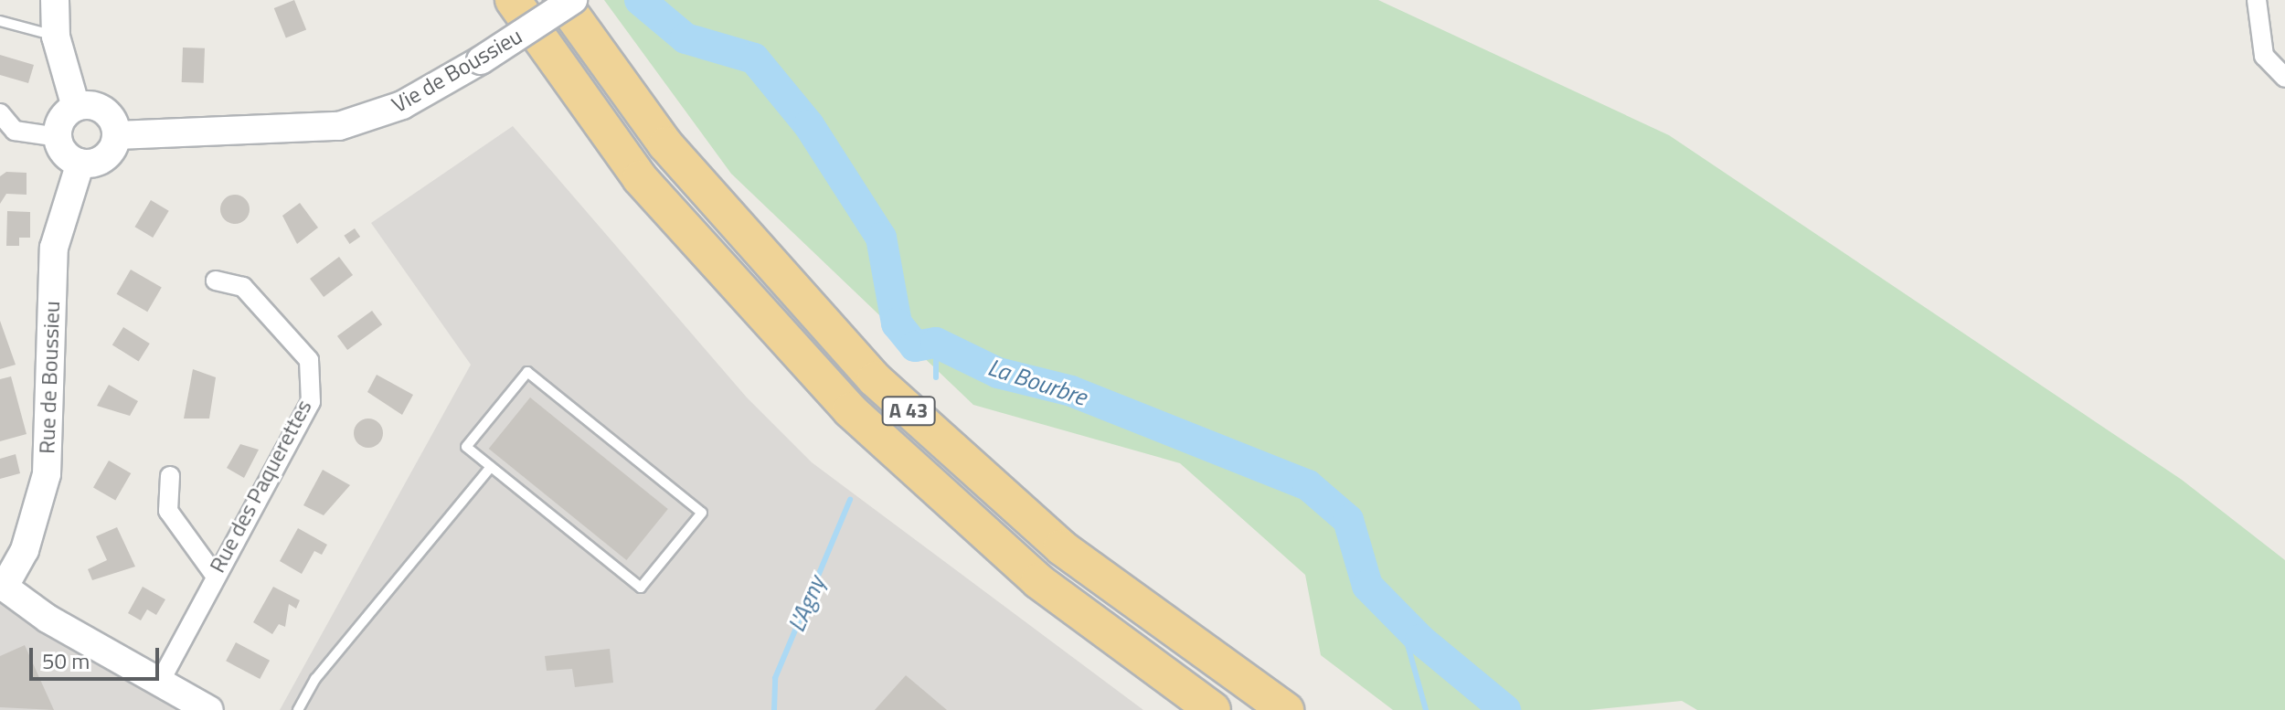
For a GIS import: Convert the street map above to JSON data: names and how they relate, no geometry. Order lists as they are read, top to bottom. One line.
{"streets":{"highway":["A 43"],"street":["Vie de Boussieu","Rue de Boussieu","Rue des Paquerettes"]},"crossings":[["Vie de Boussieu","Rue de Boussieu"]],"water":["La Bourbre","L'Agny"],"scale_bar":"50 m"}
